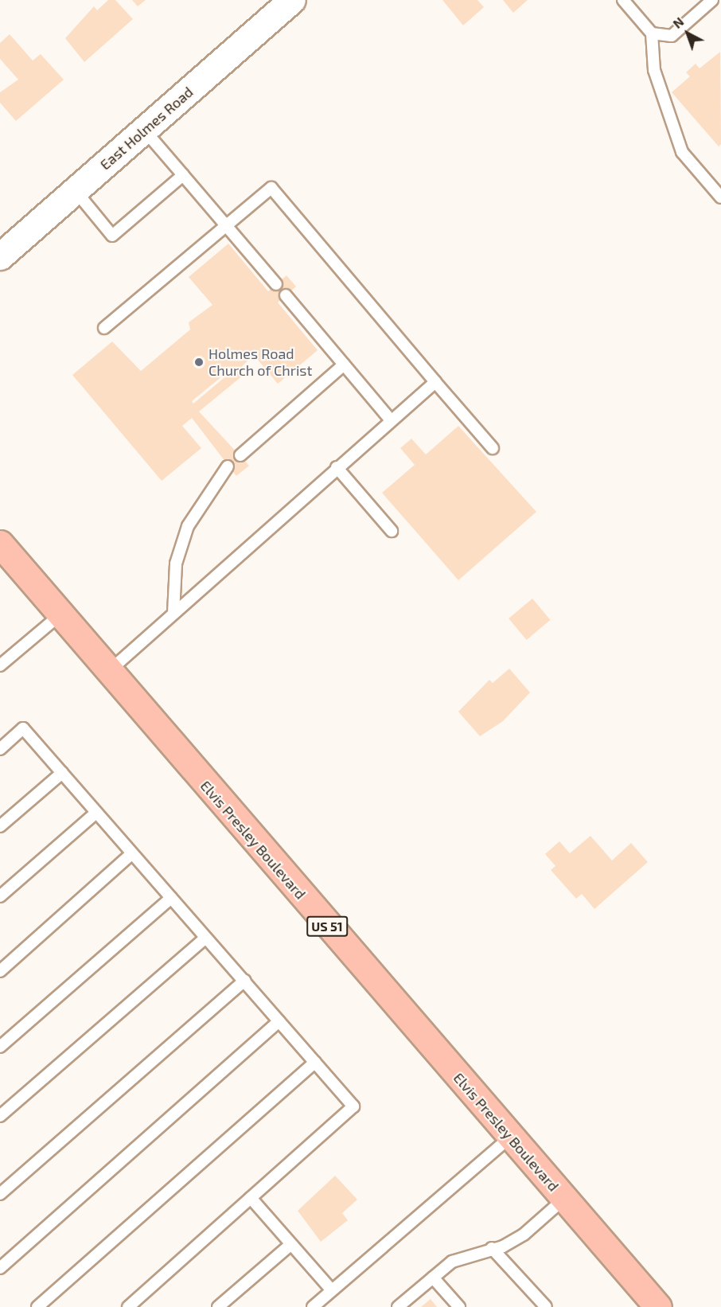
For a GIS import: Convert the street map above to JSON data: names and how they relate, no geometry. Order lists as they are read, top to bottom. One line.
{"streets":{"main road":["East Holmes Road","Elvis Presley Boulevard","US 51"]},"places":["Holmes Road Church of Christ"],"north":"top left"}
